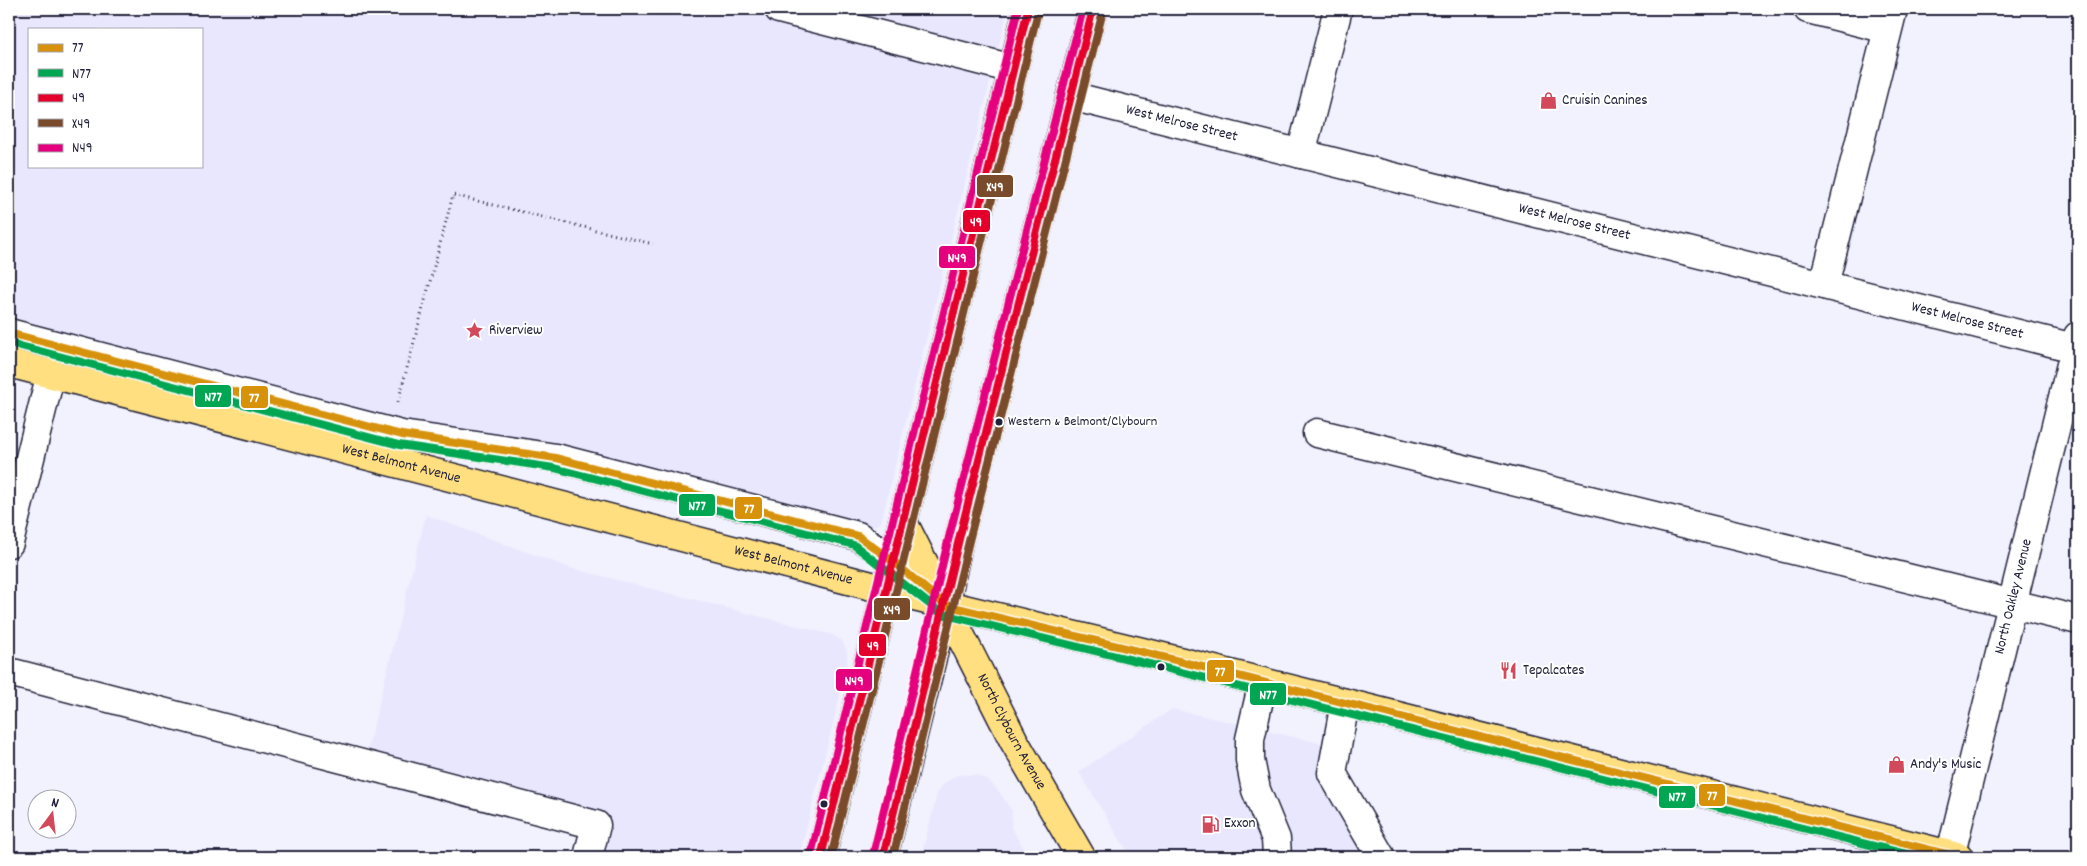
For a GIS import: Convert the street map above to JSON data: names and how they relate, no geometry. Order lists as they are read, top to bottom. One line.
{"streets":{"main road":["West Belmont Avenue","North Clybourn Avenue"],"street":["West Melrose Street","North Oakley Avenue"]},"crossings":[["West Melrose Street","North Oakley Avenue"],["West Belmont Avenue","North Oakley Avenue"],["West Belmont Avenue","North Clybourn Avenue"]],"places":{"shop":["Cruisin Canines","Andy's Music"],"place":["Riverview"],"other":["Western & Belmont/Clybourn"],"restaurant":["Tepalcates"],"fuel station":["Exxon"]},"lines":["transit line 49","transit line N49","transit line X49","transit line 77","transit line N77"],"legend":["77","N77","49","X49","N49"],"north":"top"}
